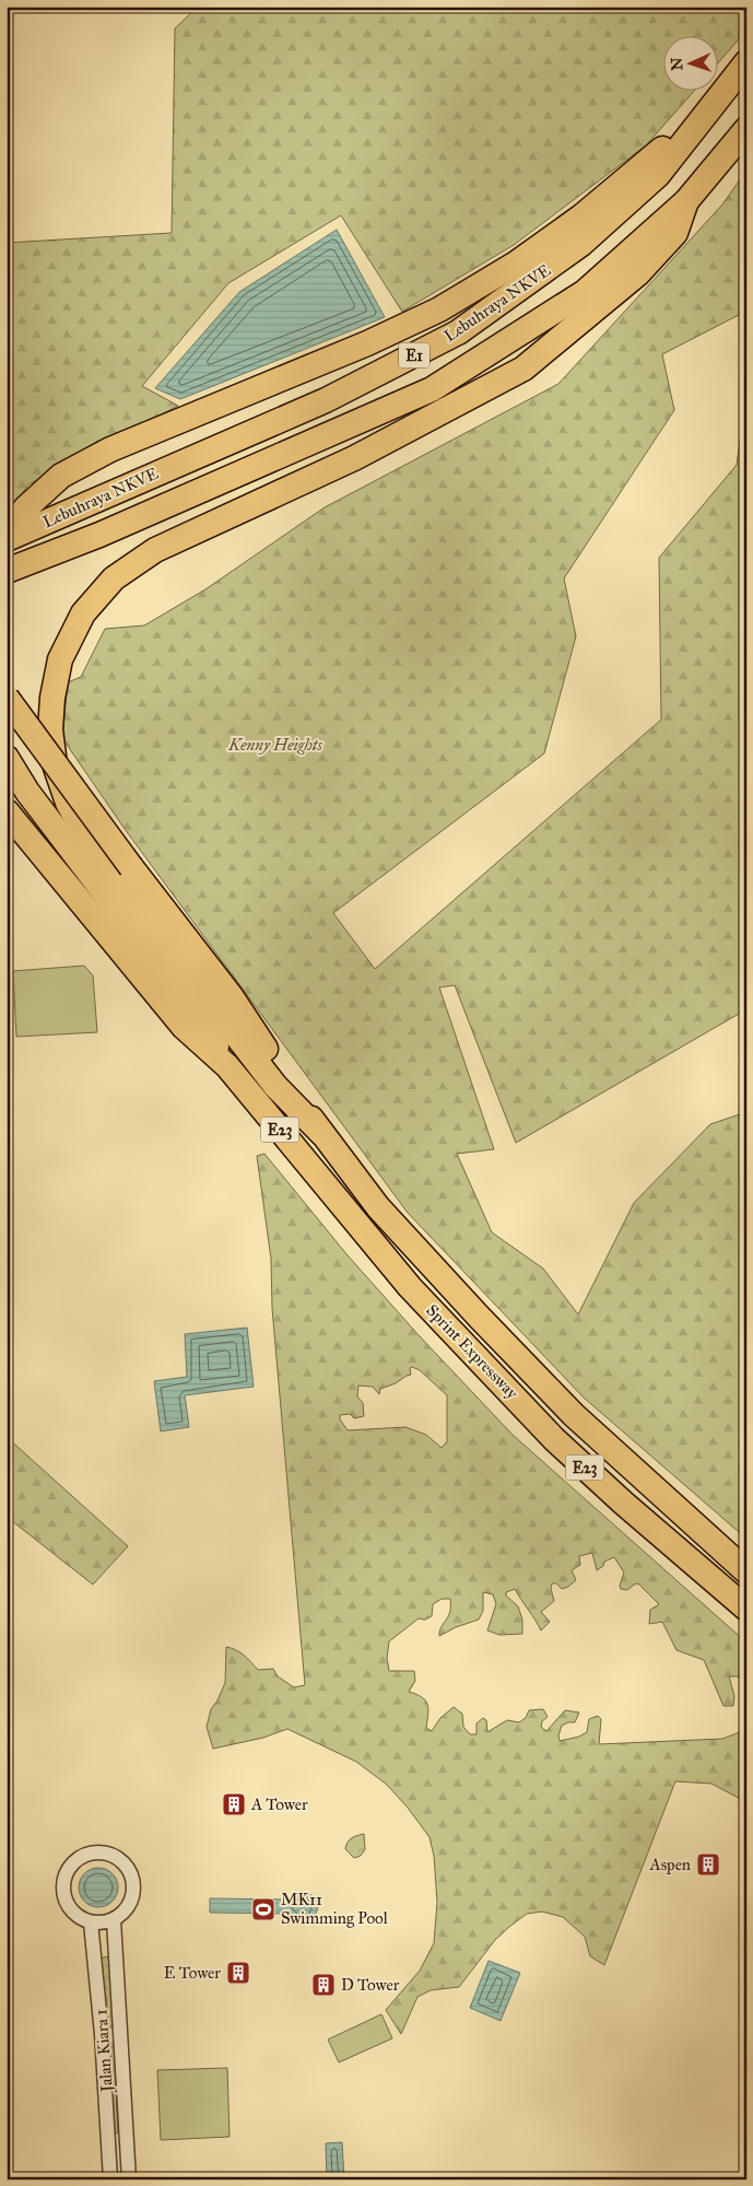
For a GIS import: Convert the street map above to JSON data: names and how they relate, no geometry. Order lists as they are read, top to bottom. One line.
{"streets":{"highway":["Lebuhraya NKVE","E1","E23","Sprint Expressway"],"street":["Jalan Kiara 1"]},"parks":["Kenny Heights"],"places":{"building":["A Tower","Aspen","E Tower","D Tower"],"sports":["MK11 Swimming Pool"]},"north":"left"}
